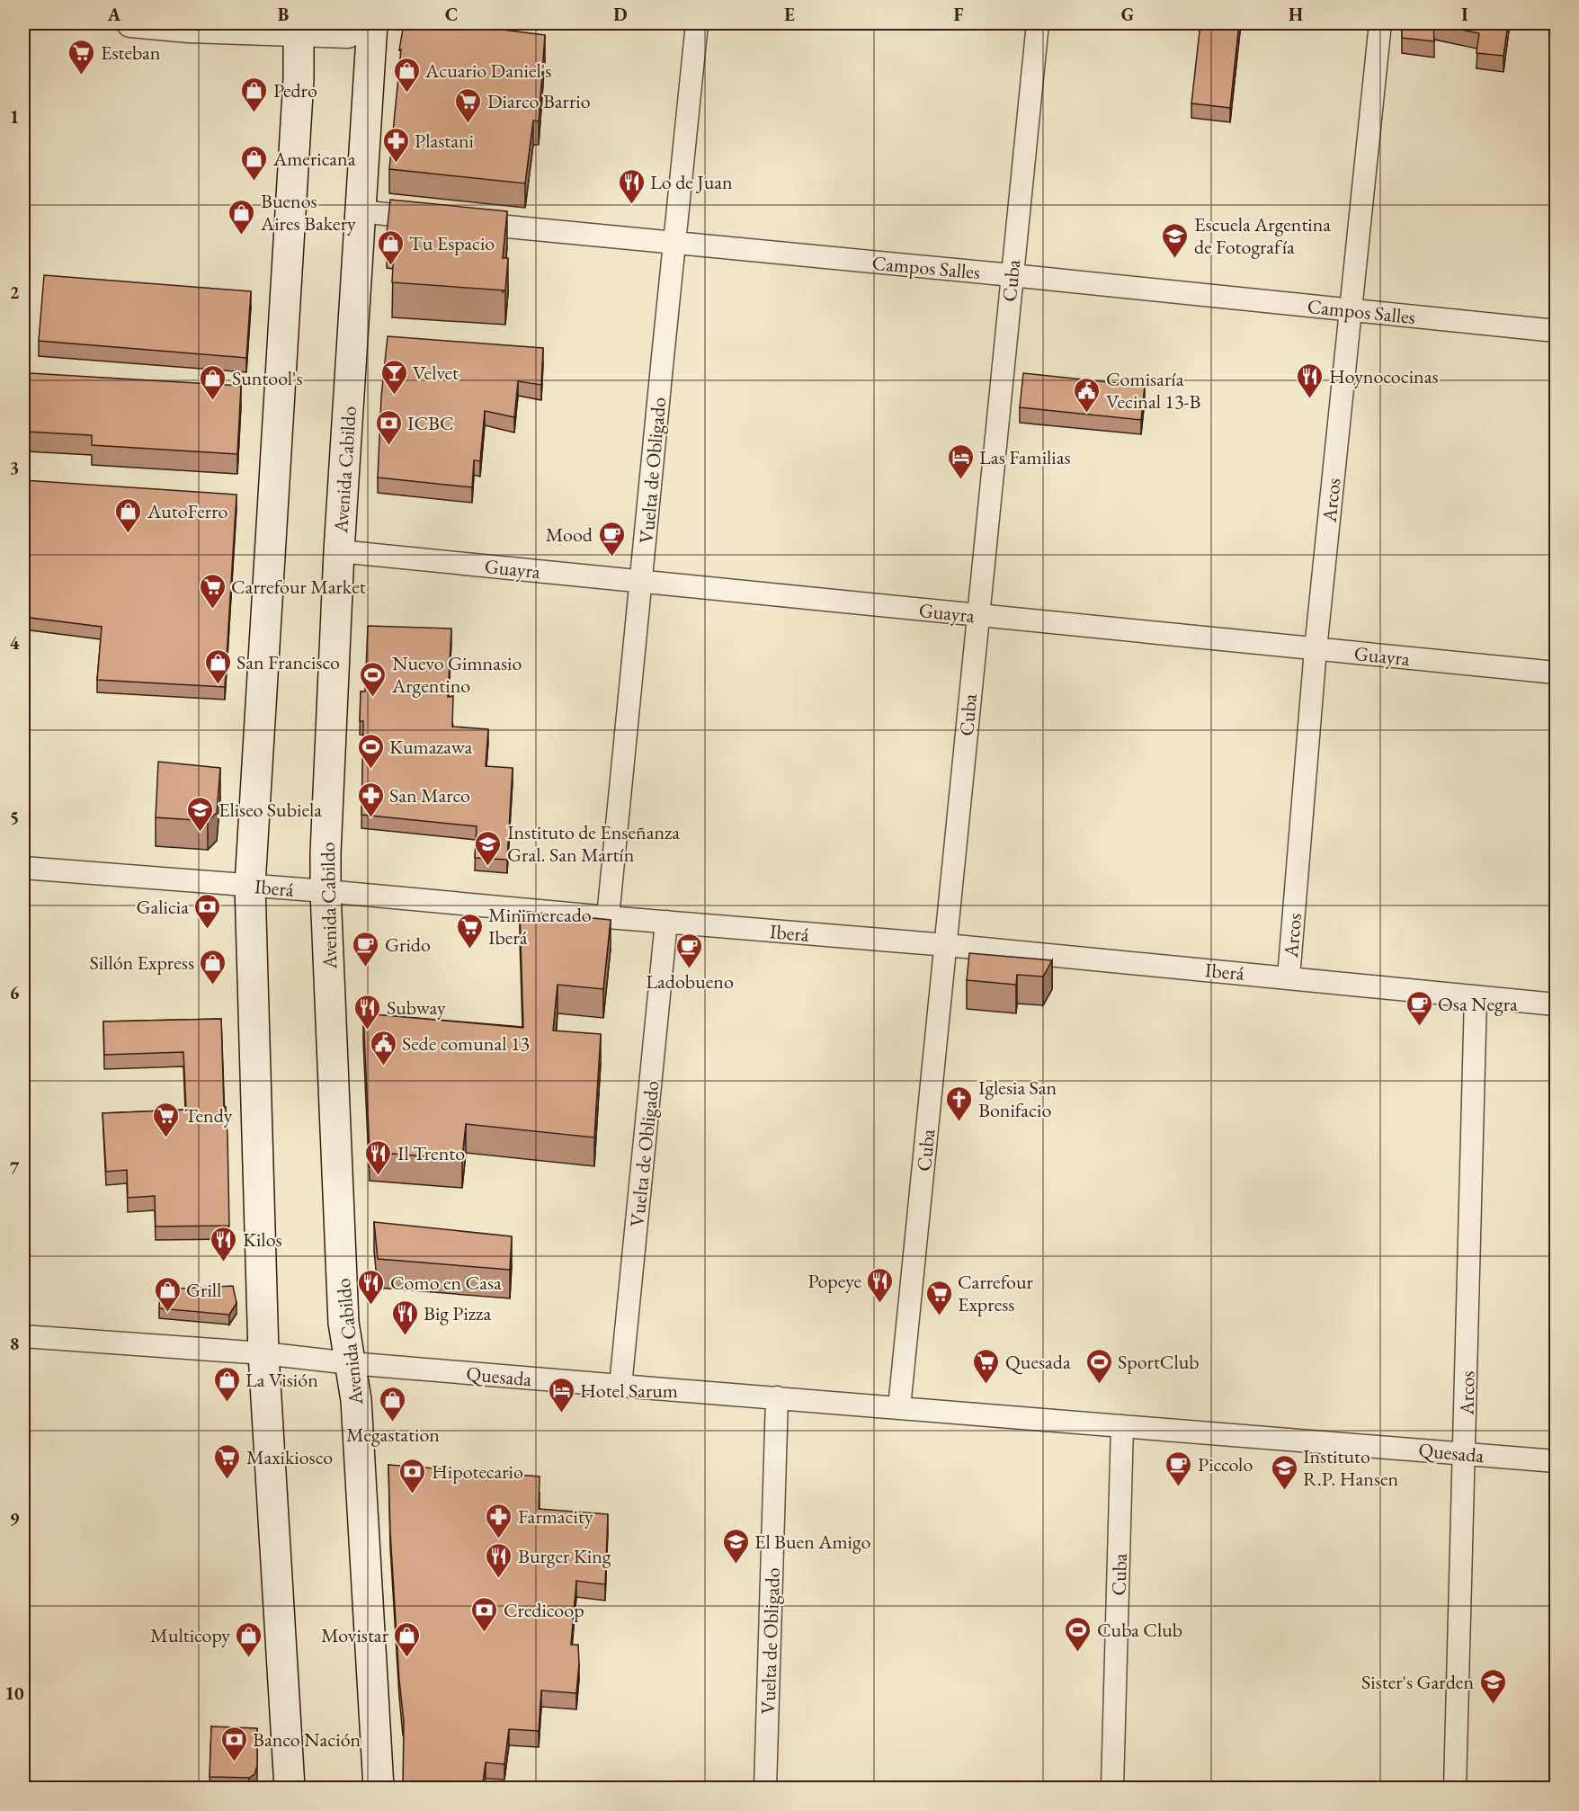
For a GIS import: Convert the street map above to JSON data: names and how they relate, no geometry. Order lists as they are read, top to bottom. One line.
{"streets":{"main road":["Avenida Cabildo"],"street":["Campos Salles","Cuba","Vuelta de Obligado","Arcos","Guayra","Iberá","Quesada"]},"crossings":[["Campos Salles","Cuba"],["Campos Salles","Avenida Cabildo"],["Campos Salles","Vuelta de Obligado"],["Campos Salles","Arcos"],["Cuba","Guayra"],["Cuba","Iberá"],["Cuba","Quesada"],["Avenida Cabildo","Guayra"],["Avenida Cabildo","Iberá"],["Avenida Cabildo","Quesada"],["Vuelta de Obligado","Guayra"],["Vuelta de Obligado","Iberá"],["Vuelta de Obligado","Quesada"],["Arcos","Guayra"],["Arcos","Iberá"],["Arcos","Quesada"]],"places":{"supermarket":["Esteban","Diarco Barrio","Carrefour Market","Minimercado Iberá","Tendy","Carrefour Express","Quesada","Maxikiosco"],"shop":["Acuario Daniel's","Pedro","Americana","Buenos Aires Bakery","Tu Espacio","Suntool's","AutoFerro","San Francisco","Sillón Express","Grill","La Visión","Megastation","Multicopy","Movistar"],"pharmacy":["Plastani","San Marco","Farmacity"],"restaurant":["Lo de Juan","Hoynococinas","Subway","Il Trento","Kilos","Popeye","Como en Casa","Big Pizza","Burger King"],"school or university":["Escuela Argentina de Fotografía","Eliseo Subiela","Instituto de Enseñanza Gral. San Martín","Instituto R.P. Hansen","El Buen Amigo","Sister's Garden"],"bar":["Velvet"],"public building":["Comisaría Vecinal 13-B","Sede comunal 13"],"bank":["ICBC","Galicia","Hipotecario","Credicoop","Banco Nación"],"hotel":["Las Familias","Hotel Sarum"],"cafe":["Mood","Grido","Ladobueno","Osa Negra","Piccolo"],"sports":["Nuevo Gimnasio Argentino","Kumazawa","SportClub","Cuba Club"],"church":["Iglesia San Bonifacio"]},"grid":{"columns":["A","B","C","D","E","F","G","H","I"],"rows":["1","2","3","4","5","6","7","8","9","10"]}}
